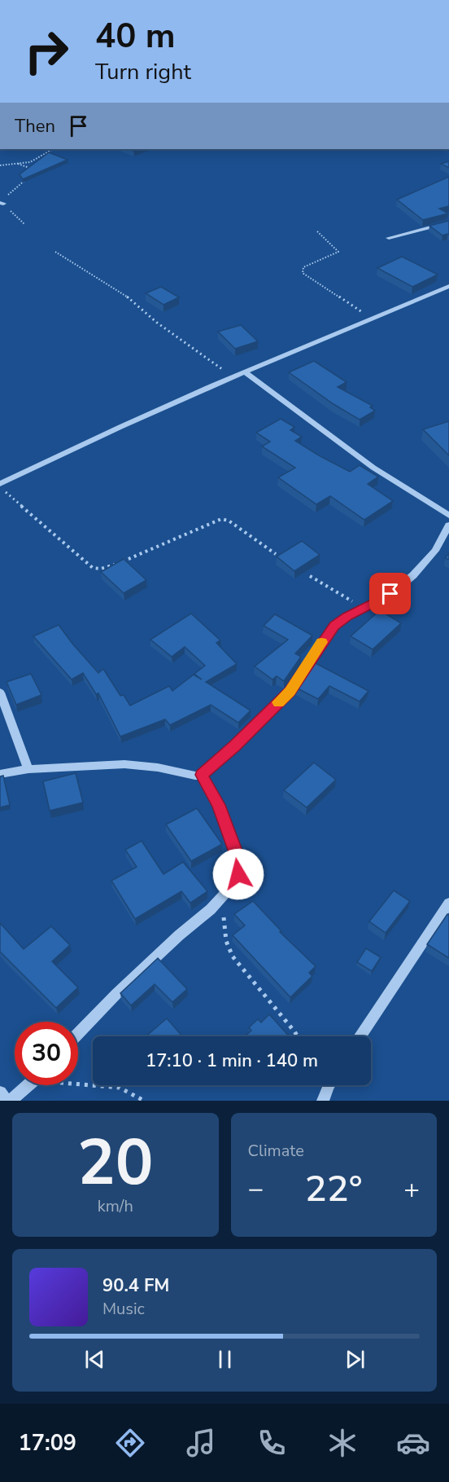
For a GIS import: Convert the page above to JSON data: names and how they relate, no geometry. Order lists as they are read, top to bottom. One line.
{"page":{"turn":["40 m","Turn right"],"then":"Then","limit":"30","trip":"17:10 · 1 min · 140 m","tile":[["20","km/h"],"Climate"],"heat":["−","22°","+"],"song":["90.4 FM","Music"],"tabs":"17:09"}}
